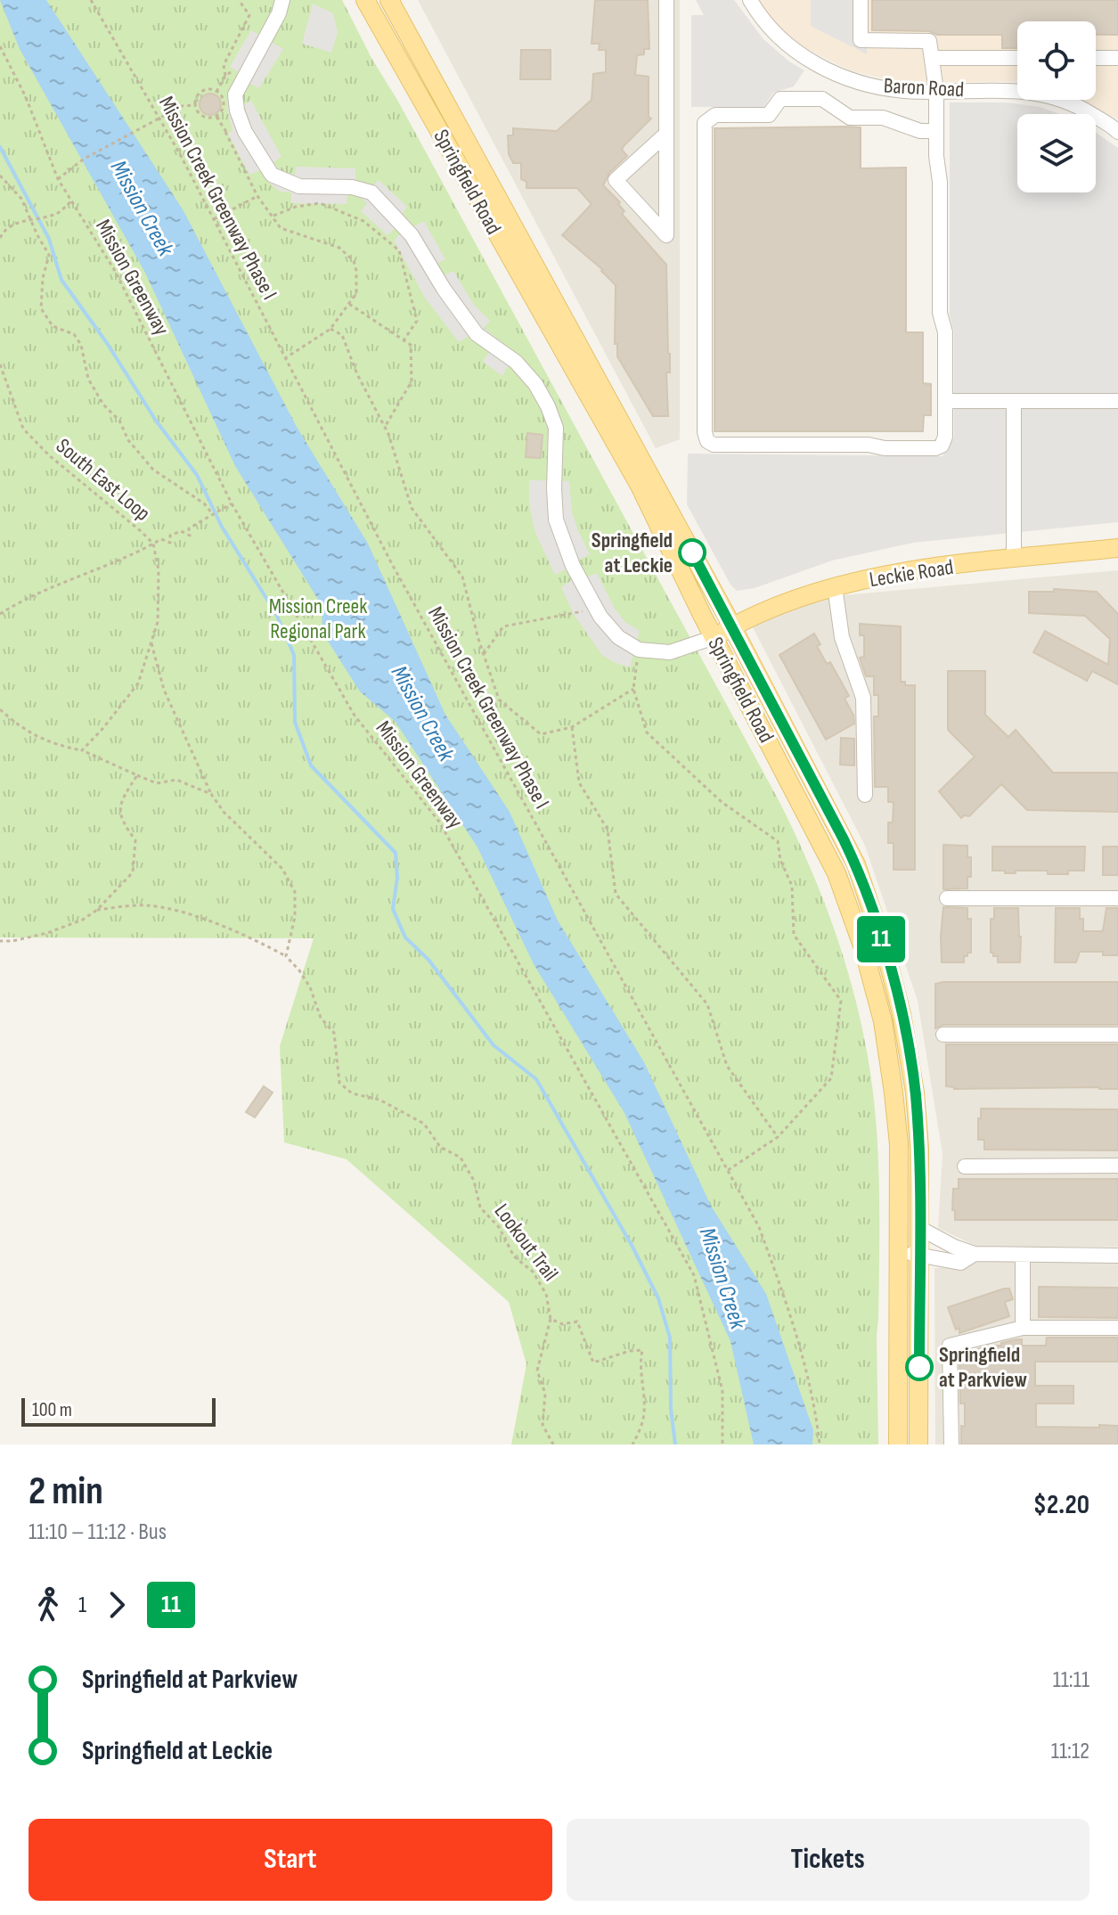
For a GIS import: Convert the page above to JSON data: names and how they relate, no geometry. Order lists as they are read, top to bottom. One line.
{"streets":{"main road":["Springfield Road","Leckie Road"],"street":["Baron Road"],"path":["Mission Creek Greenway Phase I","Mission Greenway","South East Loop","Lookout Trail"]},"crossings":[["Springfield Road","Leckie Road"]],"water":["Mission Creek"],"parks":["Mission Creek Regional Park"],"places":["Springfield at Leckie","Springfield at Parkview"],"lines":["bus line 11"],"scale_bar":"100 m","page":{"on_map":"11","scale":"100 m","heading":["2 min","11:10 – 11:12 · Bus","$2.20"],"legs":["1","11"],"list":[{"name":"Springfield at Parkview","value":"11:11"},{"name":"Springfield at Leckie","value":"11:12"}],"buttons":["Start","Tickets"]}}
